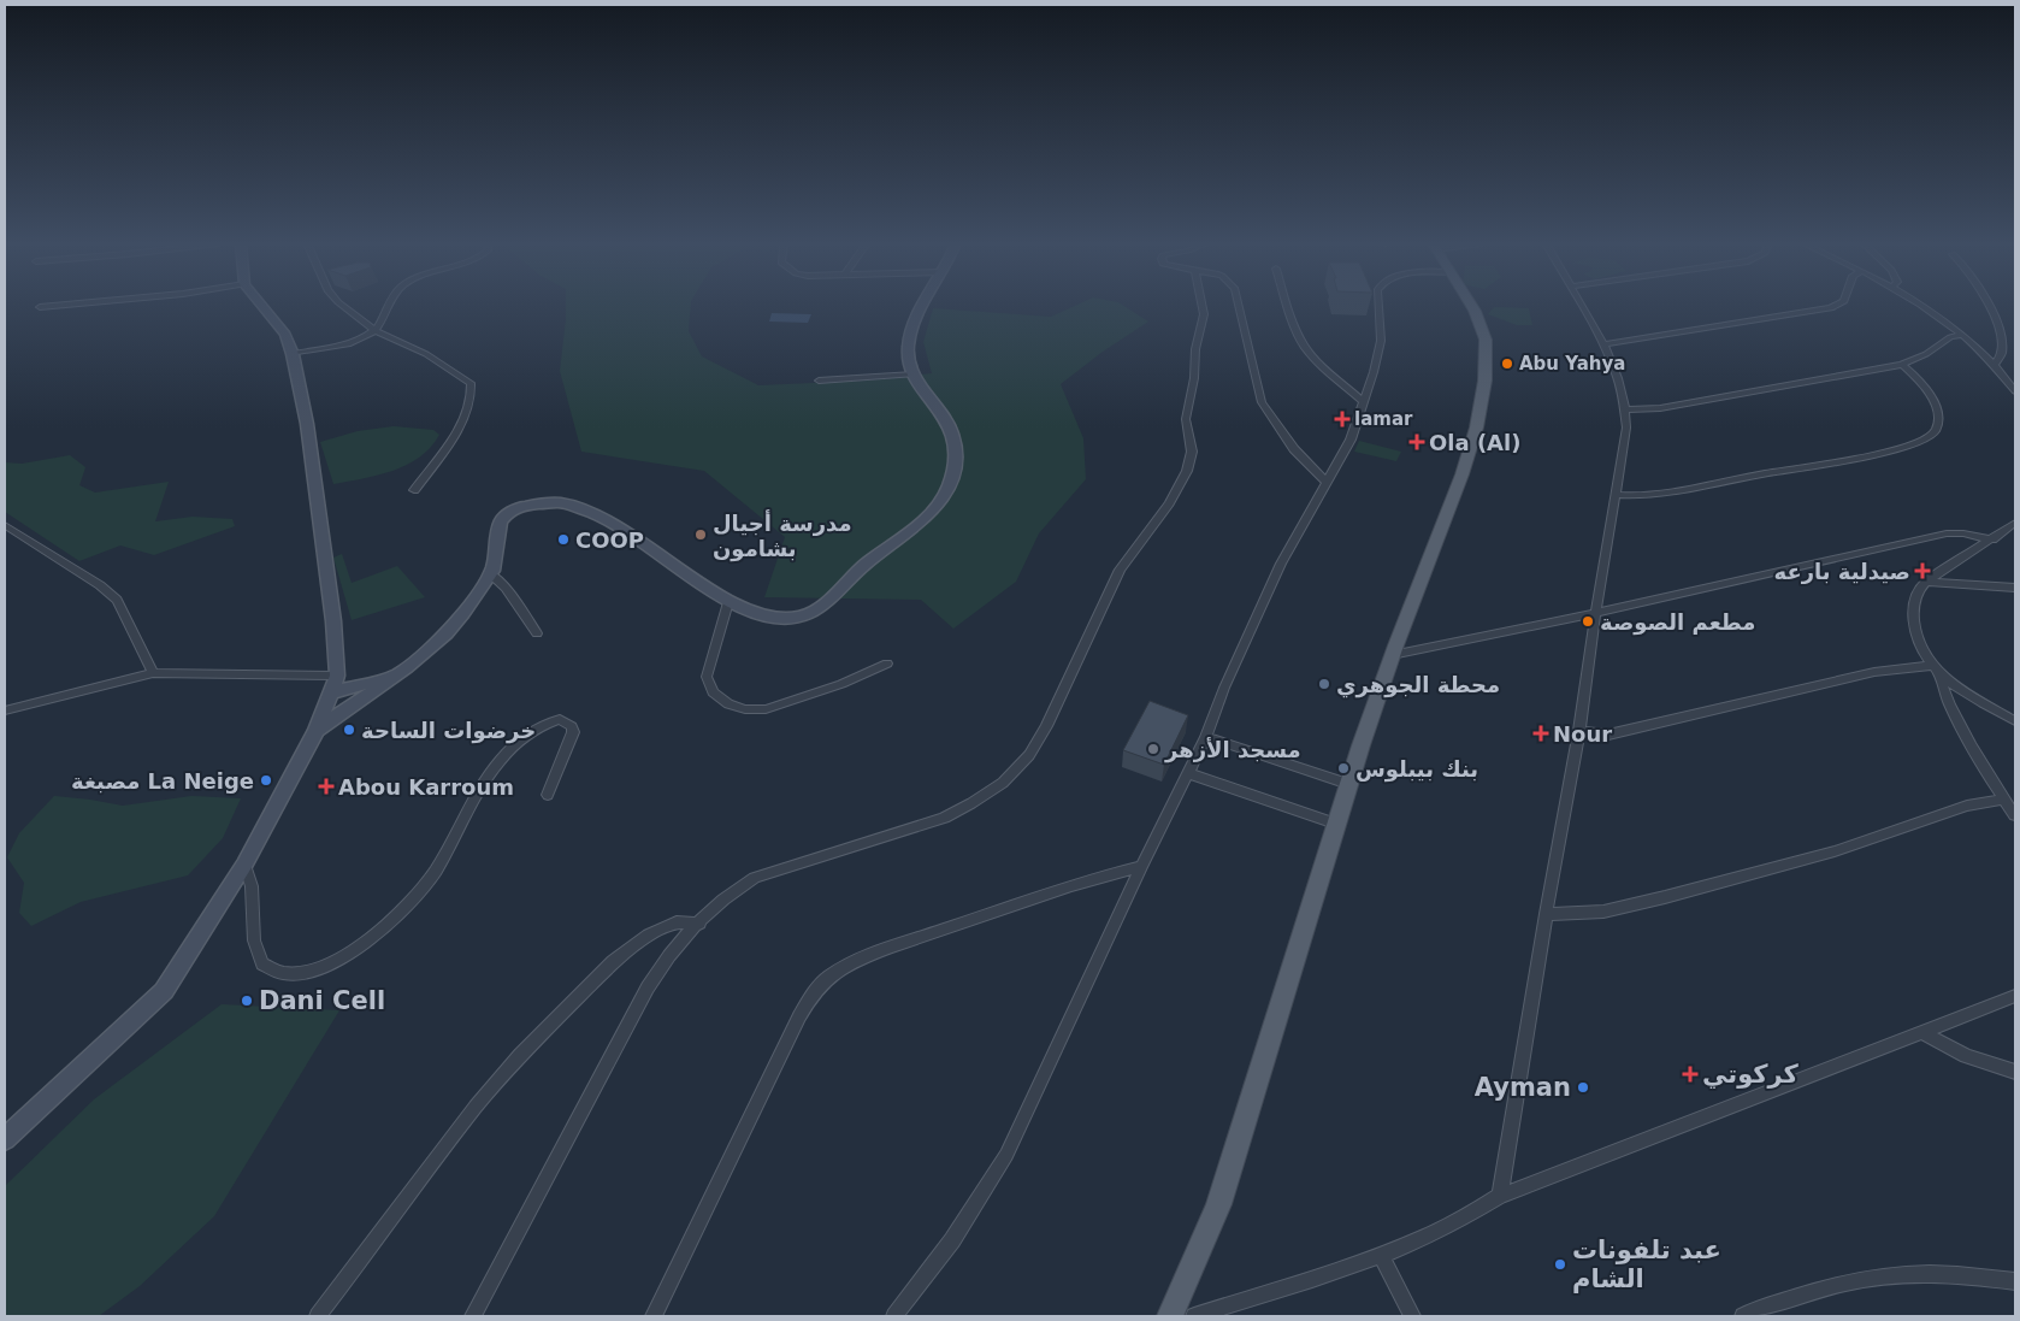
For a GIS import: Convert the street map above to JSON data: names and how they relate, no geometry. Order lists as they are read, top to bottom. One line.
{"places":{"other":["Abu Yahya","مدرسة أجيال بشامون","COOP","مطعم الصوصة","محطة الجوهري","خرضوات الساحة","مسجد الأزهر","بنك بيبلوس","مصبغة La Neige","Dani Cell","Ayman","عبد تلفونات الشام"],"health":["lamar","Ola (Al)","صيدلية بارعه","Nour","Abou Karroum","كركوتي"]}}
